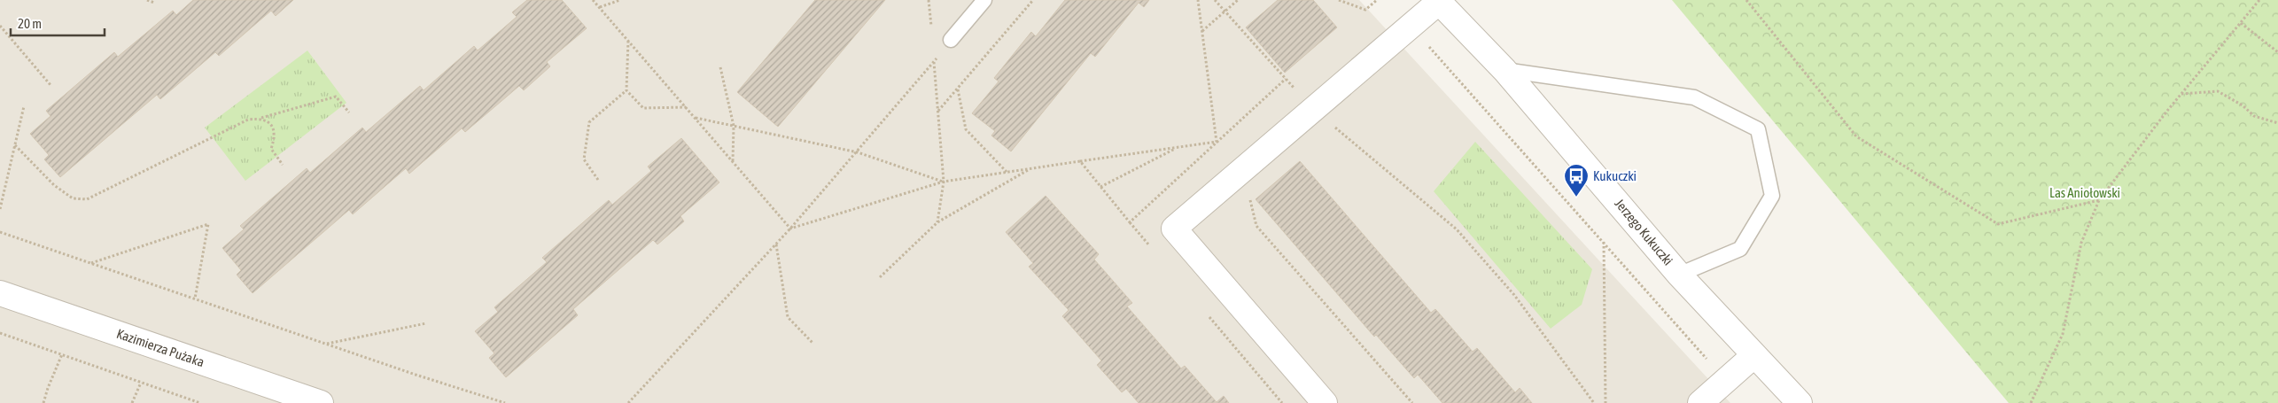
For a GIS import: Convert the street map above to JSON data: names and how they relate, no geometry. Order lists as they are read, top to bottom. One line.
{"streets":{"street":["Jerzego Kukuczki","Kazimierza Pużaka"]},"parks":["Las Aniołowski"],"places":{"bus stop":["Kukuczki"]},"scale_bar":"20 m"}
